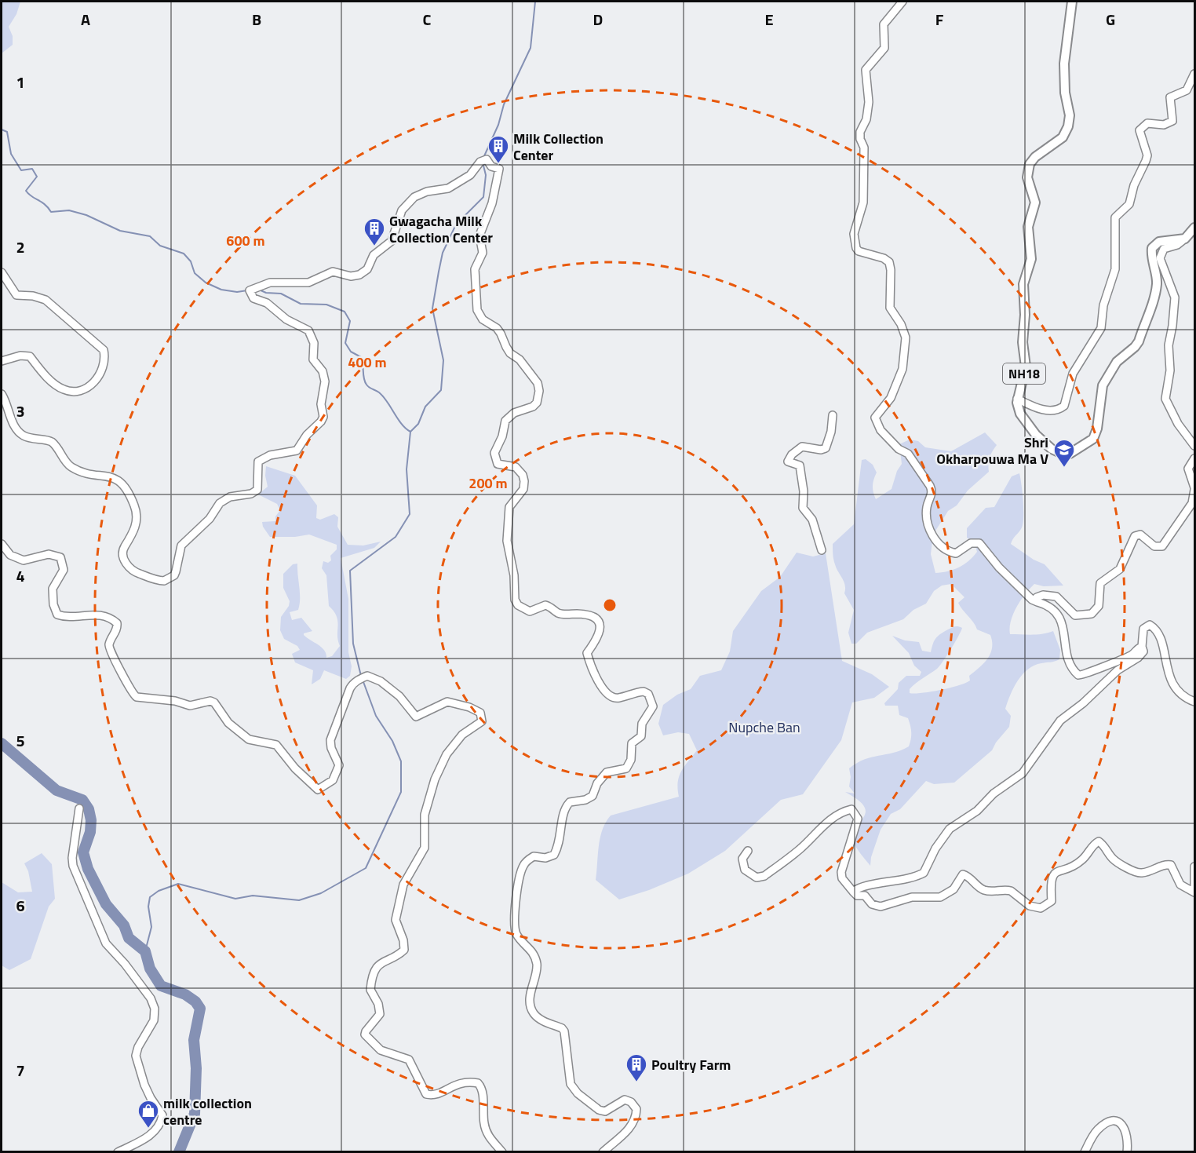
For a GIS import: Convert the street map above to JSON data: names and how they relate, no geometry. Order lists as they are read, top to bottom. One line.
{"streets":{"main road":["NH18"]},"parks":["Nupche Ban"],"places":{"building":["Milk Collection Center","Gwagacha Milk Collection Center","Poultry Farm"],"school or university":["Shri Okharpouwa Ma V"],"shop":["milk collection centre"]},"grid":{"columns":["A","B","C","D","E","F","G"],"rows":["1","2","3","4","5","6","7"]},"rings":["600 m","400 m","200 m"]}
